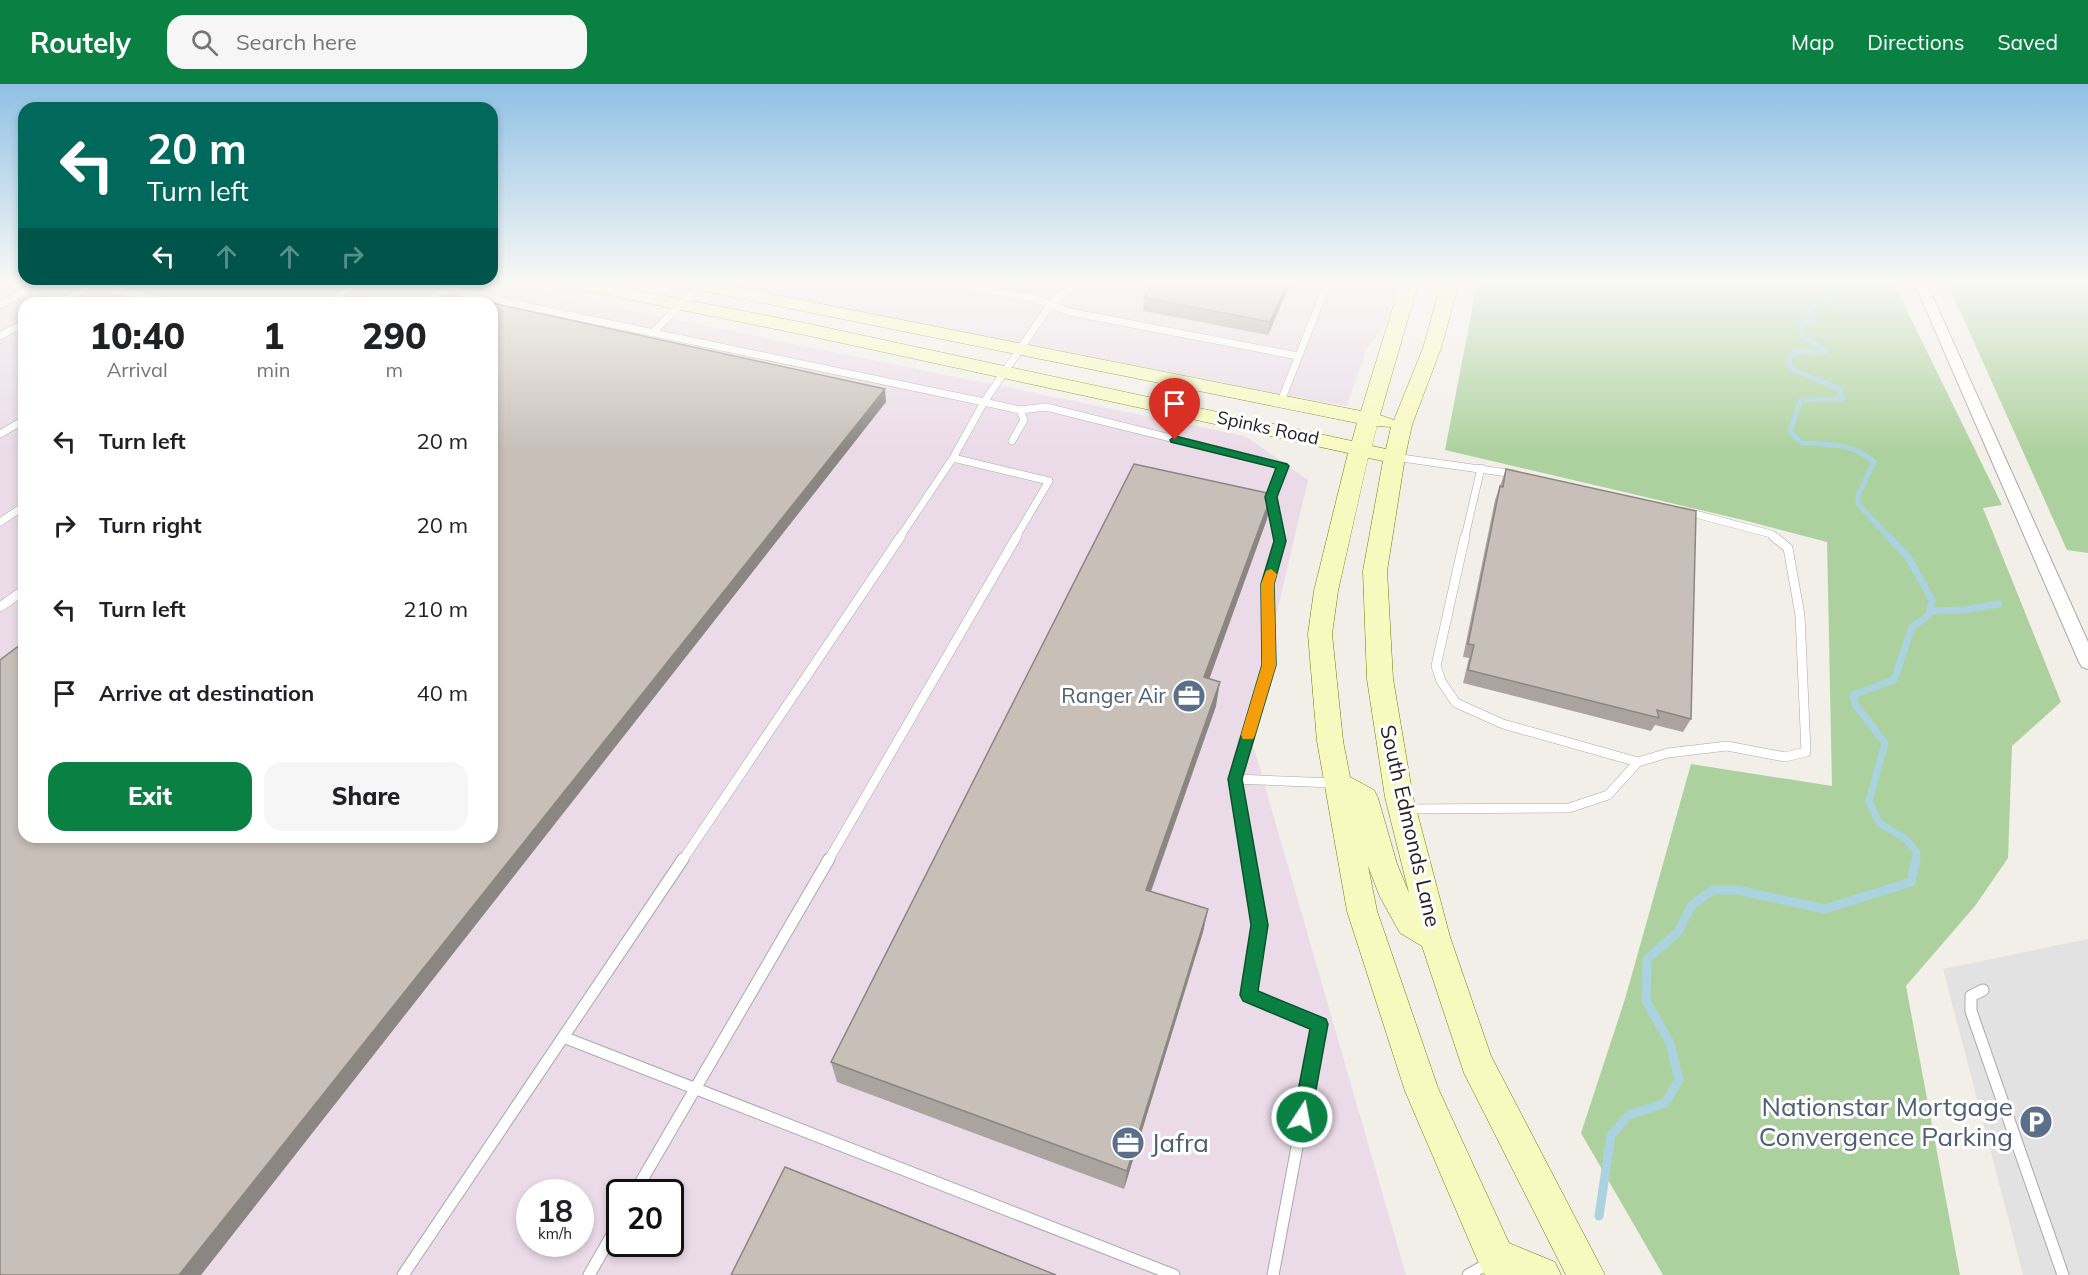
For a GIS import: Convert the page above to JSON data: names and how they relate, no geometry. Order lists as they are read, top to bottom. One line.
{"streets":{"main road":["Spinks Road","South Edmonds Lane"]},"crossings":[["Spinks Road","South Edmonds Lane"]],"places":{"office":["Ranger Air","Jafra"],"parking":["Nationstar Mortgage Convergence Parking"]},"page":{"header":"Routely","search":"Search here","nav":["Map","Directions","Saved"],"turn":["20 m","Turn left"],"eta":["10:40","Arrival","1","min","290","m"],"list":[{"name":"Turn left","value":"20 m"},{"name":"Turn right","value":"20 m"},{"name":"Turn left","value":"210 m"},{"name":"Arrive at destination","value":"40 m"}],"buttons":["Exit","Share"],"speed":"18 km/h","limit":"20"}}
